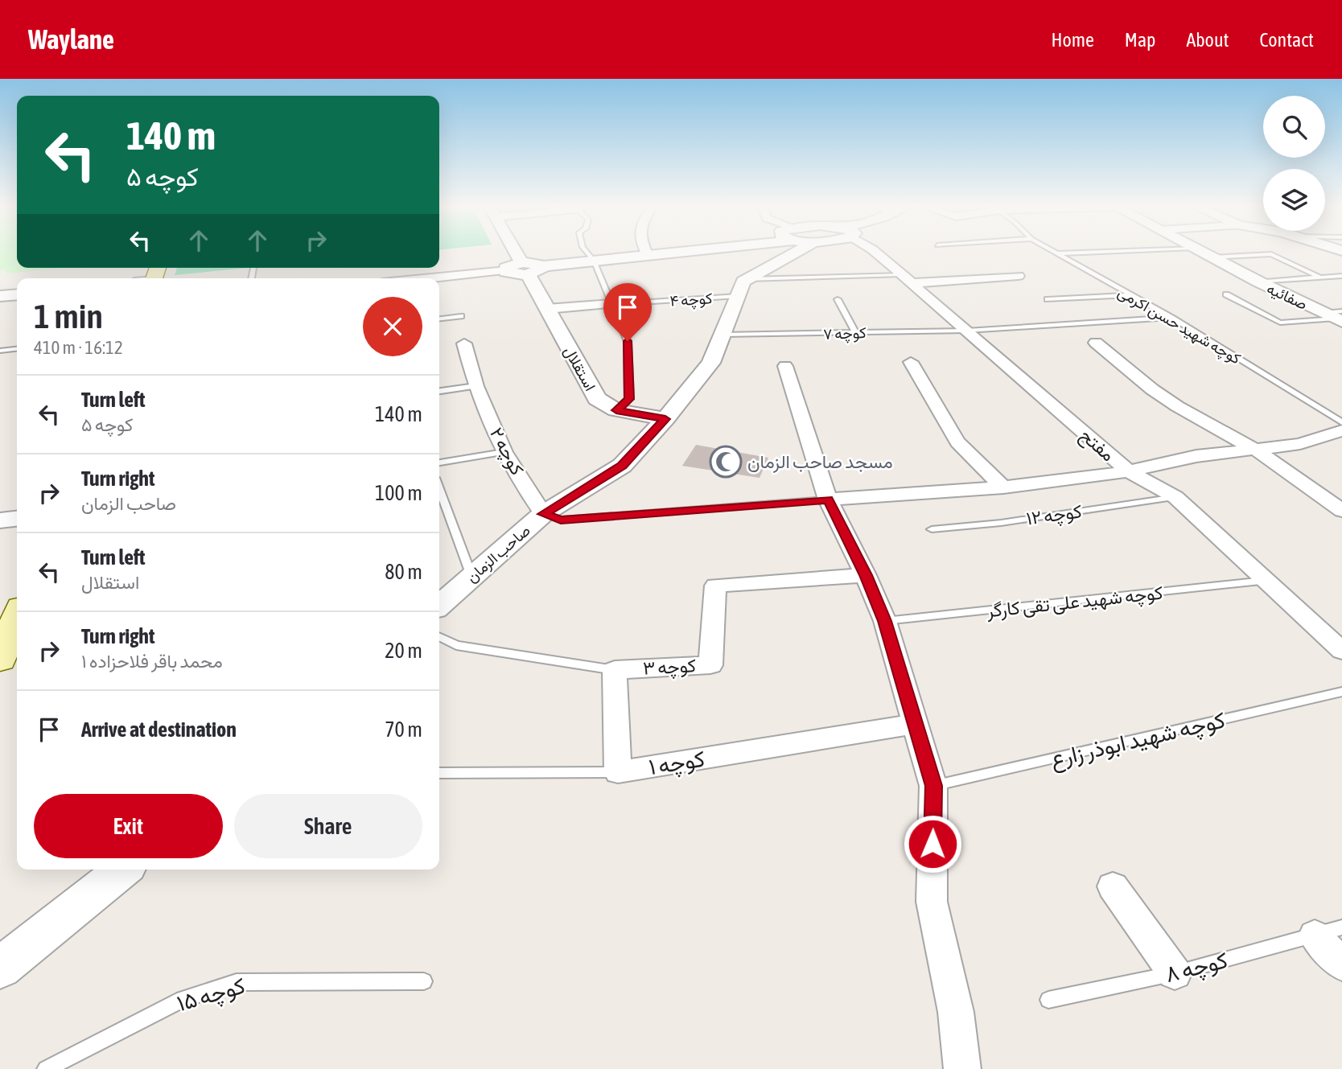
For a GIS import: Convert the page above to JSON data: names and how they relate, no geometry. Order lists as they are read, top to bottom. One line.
{"streets":{"street":["صفائیه","استقلال","مفتح","کوچه ۲","صاحب الزمان","کوچه ۳","کوچه ۱"],"lane":["کوچه ۴","کوچه شهید حسن اکرمی","کوچه ۷","کوچه ۱۲","کوچه شهید علی تقی کارگر","کوچه شهید ابوذر زارع","کوچه ۸","کوچه ۱۵"]},"crossings":[["کوچه ۴","صاحب الزمان"],["کوچه شهید حسن اکرمی","کوچه ۷"],["کوچه ۷","مفتح"],["کوچه ۷","صاحب الزمان"],["استقلال","صاحب الزمان"],["مفتح","کوچه ۱۲"],["مفتح","کوچه شهید علی تقی کارگر"],["کوچه ۲","صاحب الزمان"]],"places":{"mosque":["مسجد صاحب الزمان"]},"page":{"header":"Waylane","nav":["Home","Map","About","Contact"],"turn":["140 m","کوچه ۵"],"heading":["1 min","410 m · 16:12"],"list":[{"name":"Turn left","note":"کوچه ۵","value":"140 m"},{"name":"Turn right","note":"صاحب الزمان","value":"100 m"},{"name":"Turn left","note":"استقلال","value":"80 m"},{"name":"Turn right","note":"محمد باقر فلاحزاده ۱","value":"20 m"},{"name":"Arrive at destination","value":"70 m"}],"buttons":["Exit","Share"]}}
